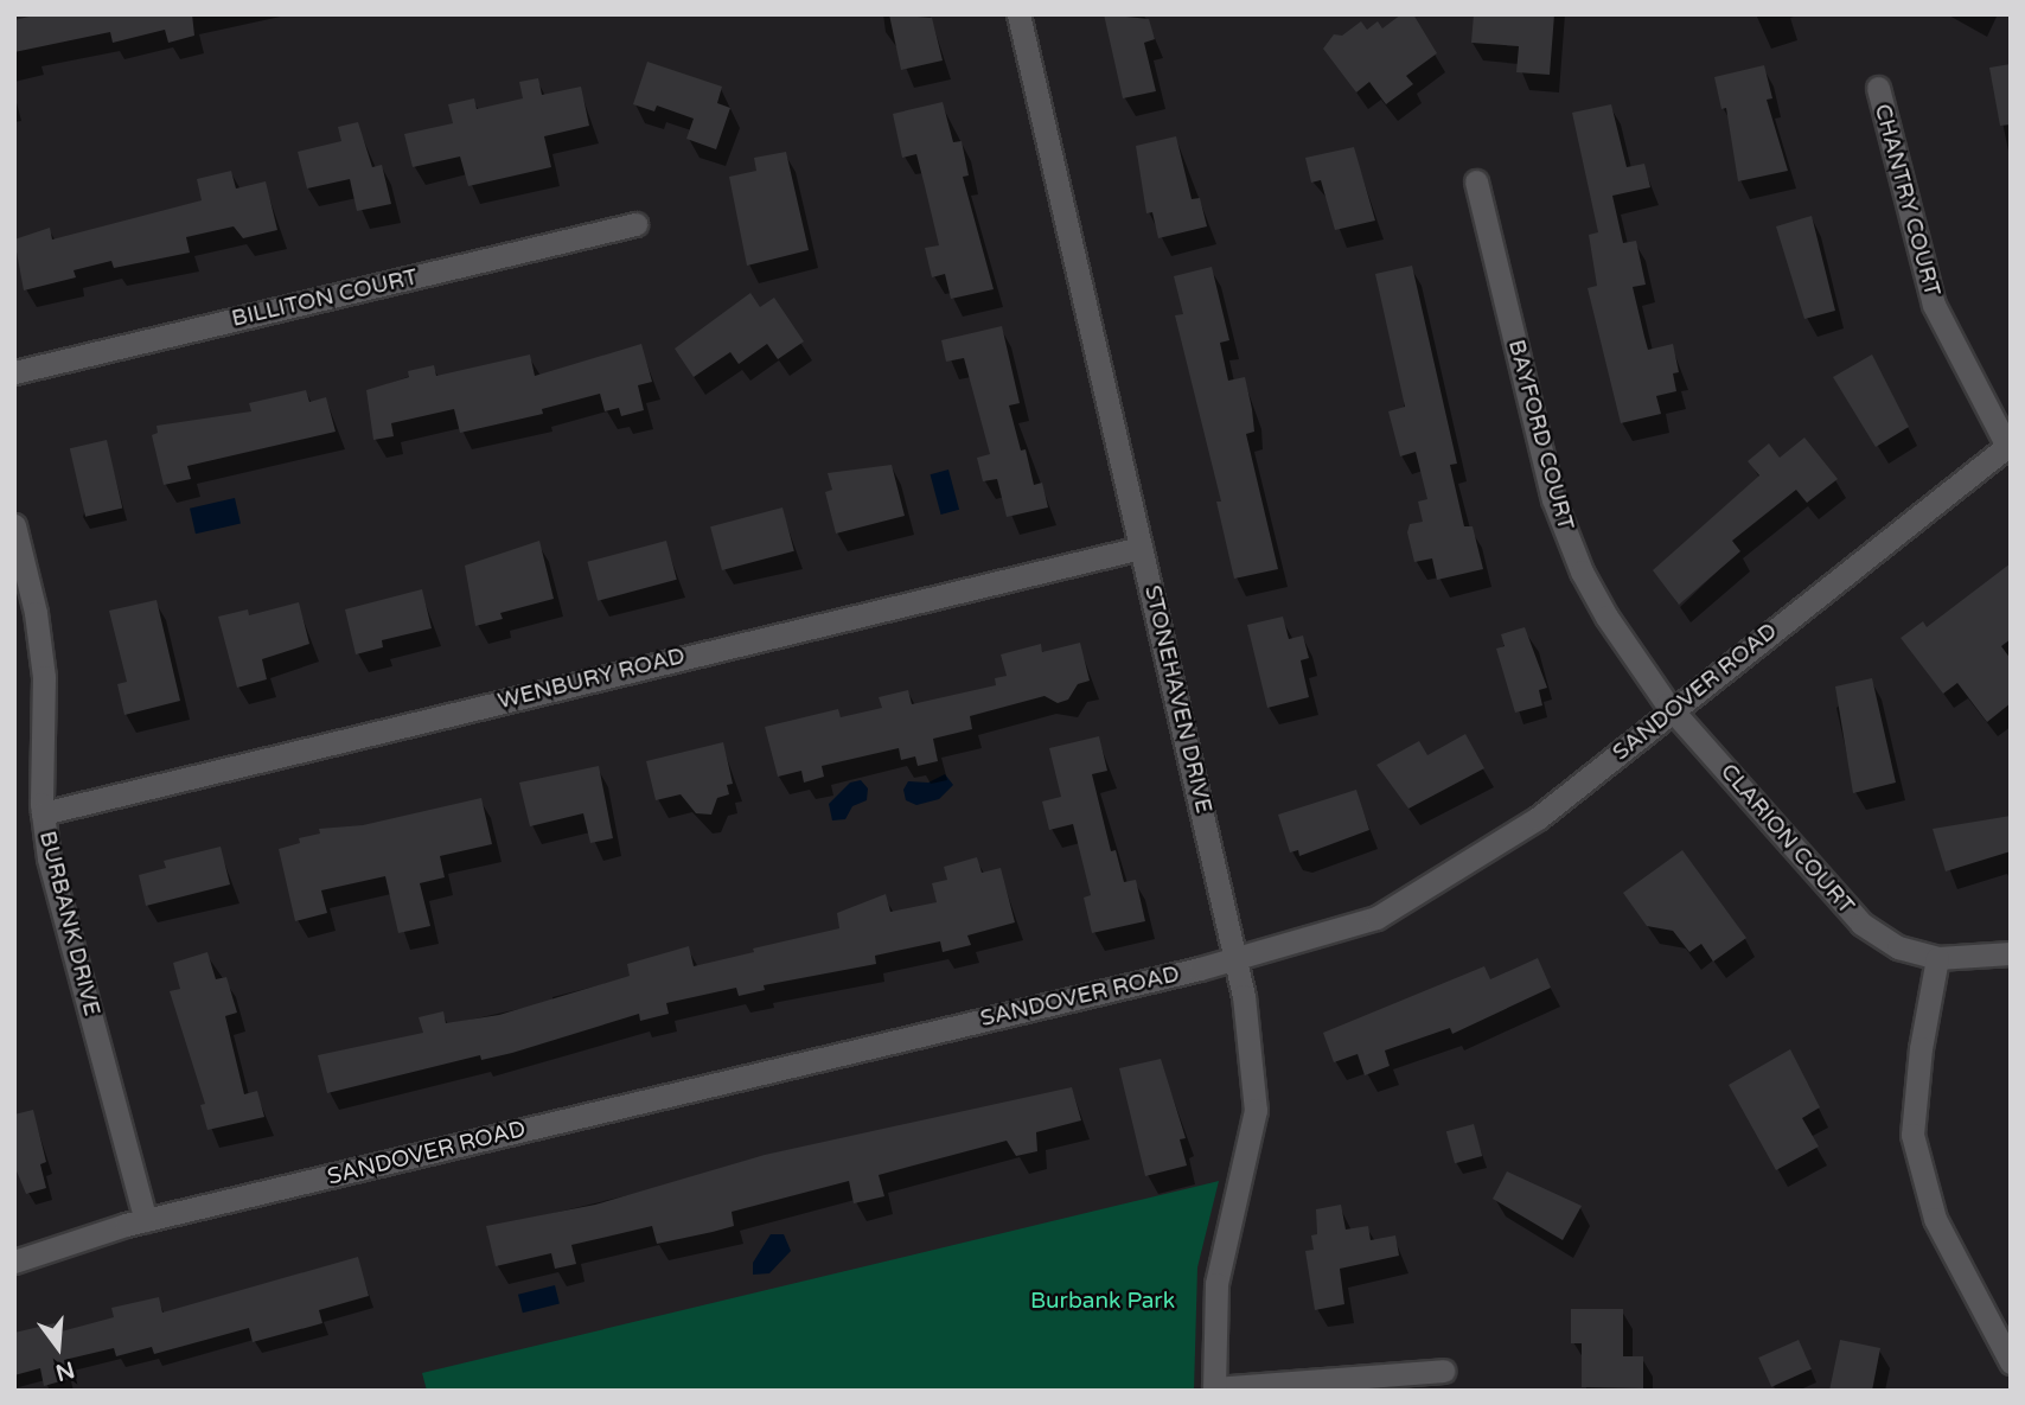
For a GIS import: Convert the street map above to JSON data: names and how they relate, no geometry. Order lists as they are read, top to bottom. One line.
{"streets":{"street":["CHANTRY COURT","BILLITON COURT","BAYFORD COURT","WENBURY ROAD","SANDOVER ROAD","STONEHAVEN DRIVE","CLARION COURT","BURBANK DRIVE"]},"crossings":[["CHANTRY COURT","SANDOVER ROAD"],["BAYFORD COURT","SANDOVER ROAD"],["BAYFORD COURT","CLARION COURT"],["WENBURY ROAD","STONEHAVEN DRIVE"],["WENBURY ROAD","BURBANK DRIVE"],["SANDOVER ROAD","STONEHAVEN DRIVE"],["SANDOVER ROAD","CLARION COURT"],["SANDOVER ROAD","BURBANK DRIVE"]],"parks":["Burbank Park"],"north":"bottom"}
